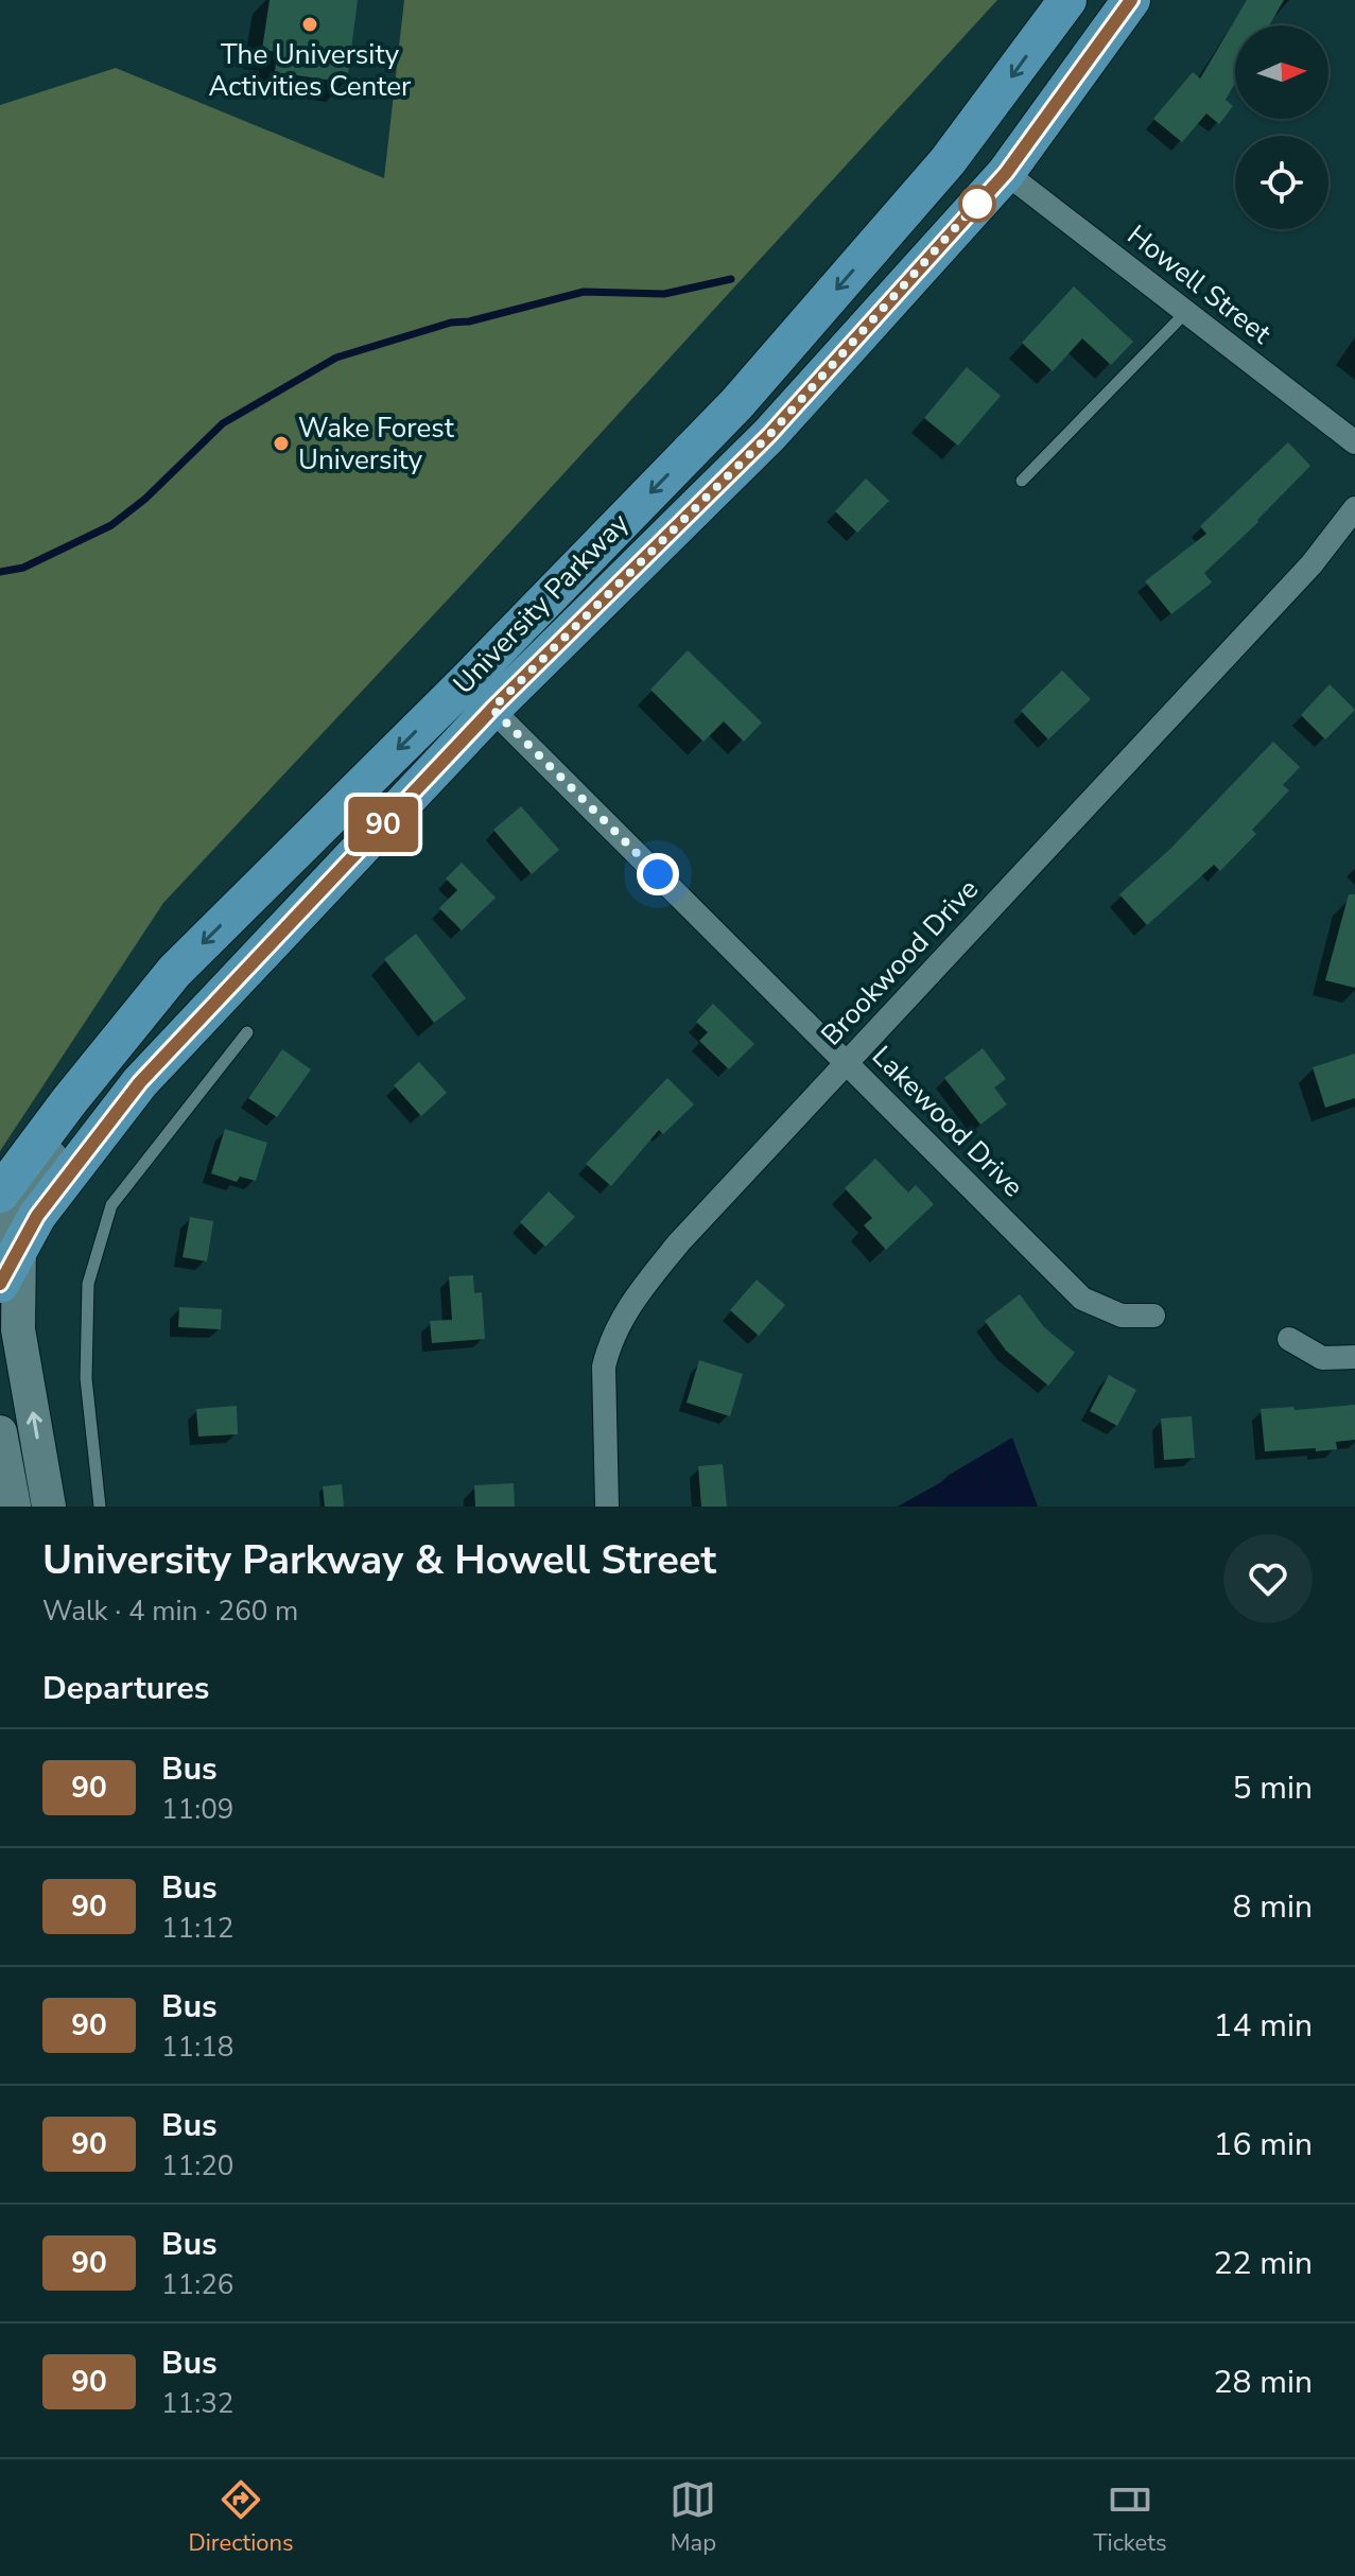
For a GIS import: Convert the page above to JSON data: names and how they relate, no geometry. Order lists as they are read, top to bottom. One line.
{"streets":{"main road":["University Parkway"],"street":["Howell Street","Brookwood Drive","Lakewood Drive"]},"crossings":[["Howell Street","University Parkway"],["University Parkway","Lakewood Drive"],["Brookwood Drive","Lakewood Drive"]],"places":["The University Activities Center","Wake Forest University"],"lines":["bus line 90"],"north":"right","page":{"on_map":"90","heading":[["University Parkway & Howell Street","Walk · 4 min · 260 m"],"Departures"],"list":[{"mark":"90","name":"Bus","note":"11:09","value":"5 min"},{"mark":"90","name":"Bus","note":"11:12","value":"8 min"},{"mark":"90","name":"Bus","note":"11:18","value":"14 min"},{"mark":"90","name":"Bus","note":"11:20","value":"16 min"},{"mark":"90","name":"Bus","note":"11:26","value":"22 min"},{"mark":"90","name":"Bus","note":"11:32","value":"28 min"}],"tabs":["Directions","Map","Tickets"]}}
